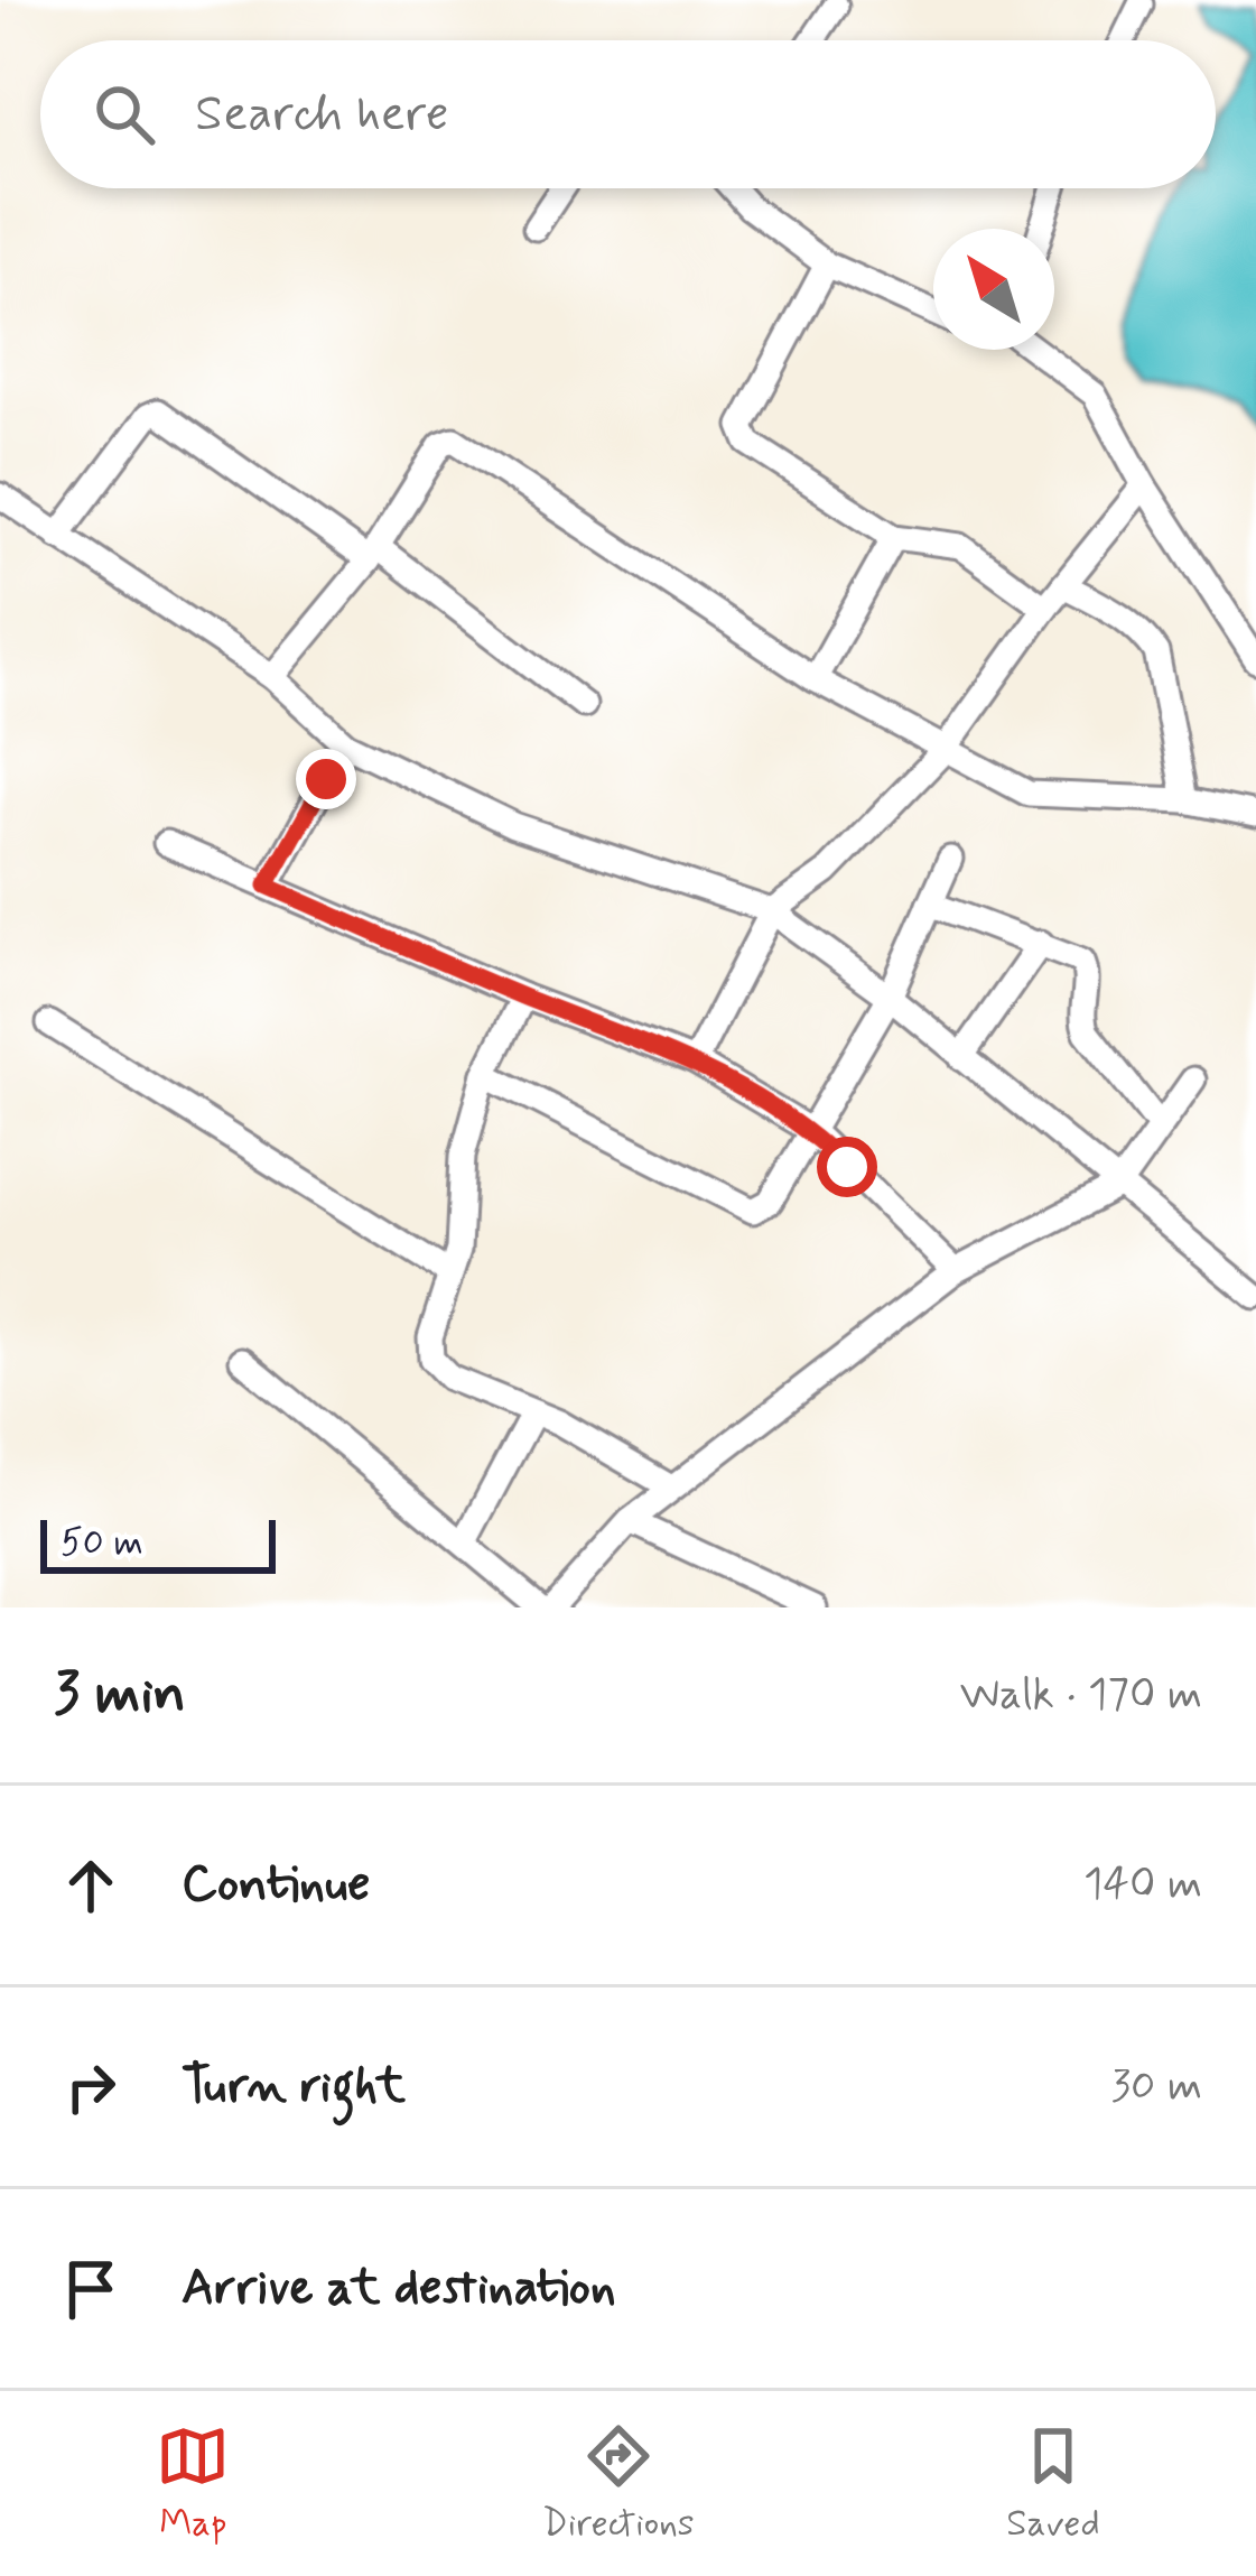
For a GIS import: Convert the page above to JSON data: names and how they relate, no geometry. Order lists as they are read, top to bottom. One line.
{"scale_bar":"50 m","north":"top left","page":{"search":"Search here","scale":"50 m","heading":["3 min","Walk · 170 m"],"list":[["Continue","140 m"],["Turn right","30 m"],"Arrive at destination"],"nav":["Map","Directions","Saved"]}}
